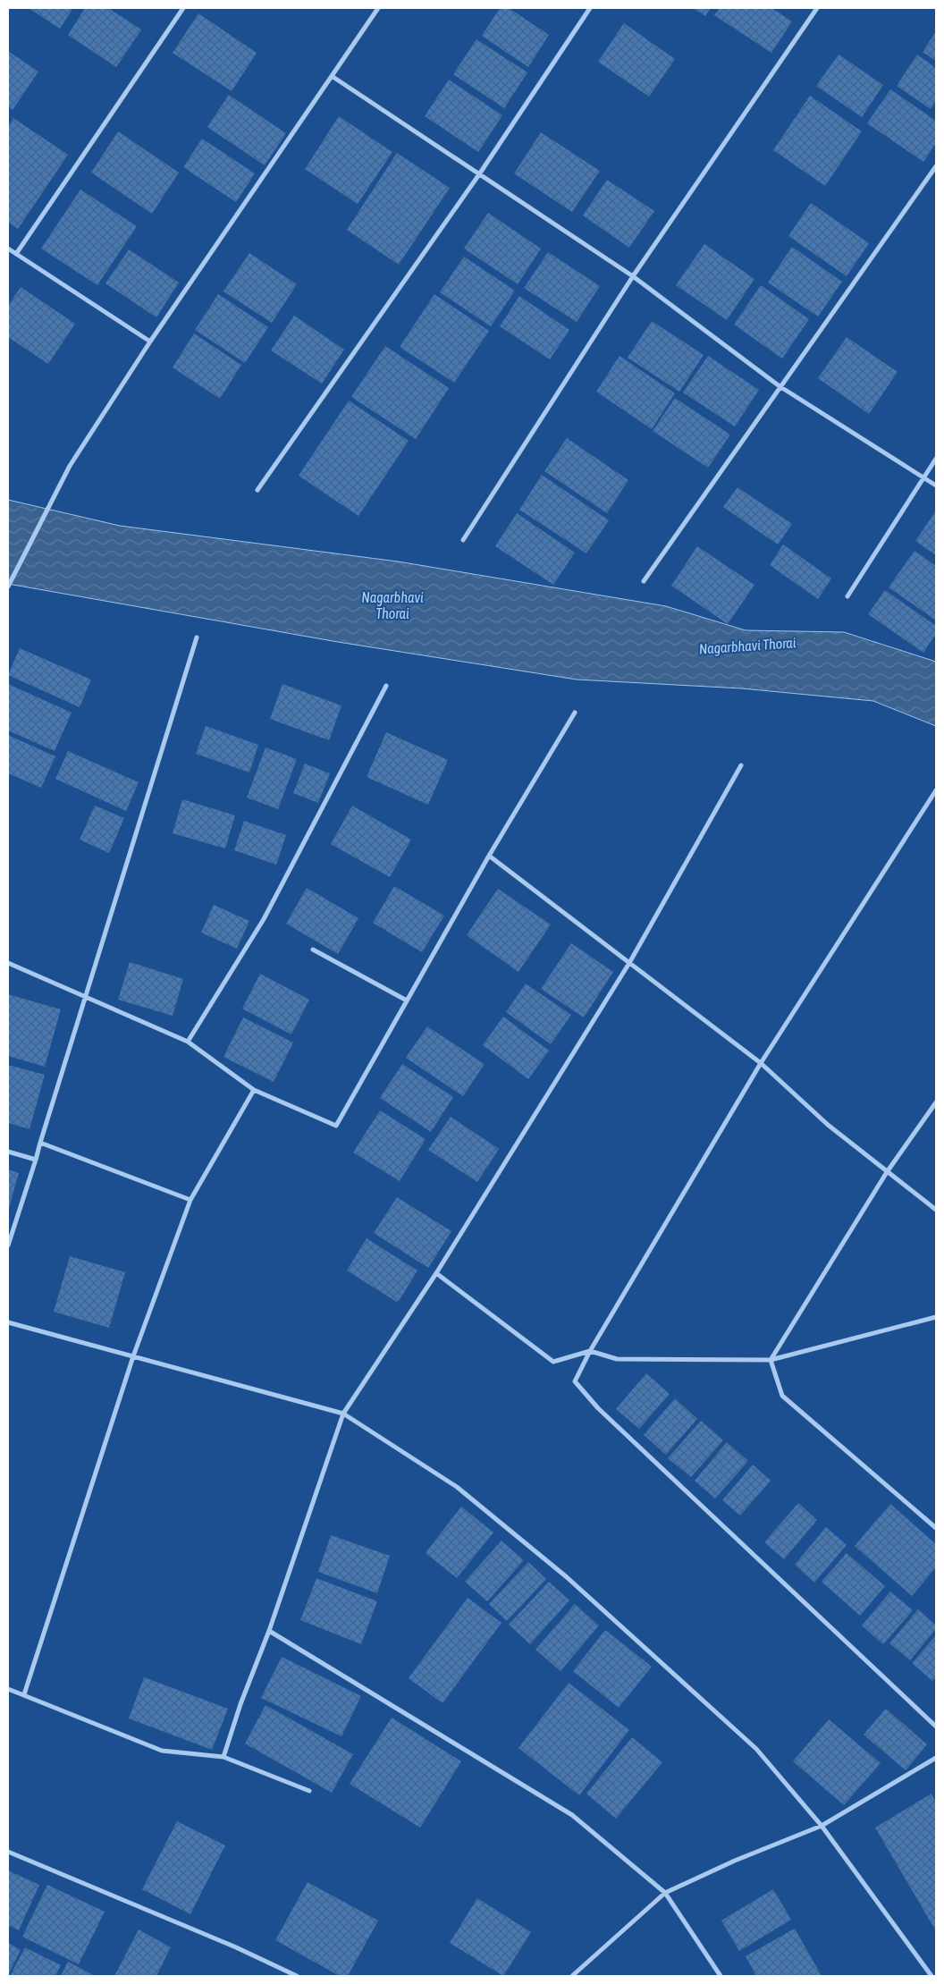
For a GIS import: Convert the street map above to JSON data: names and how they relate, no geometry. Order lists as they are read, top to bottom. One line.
{"water":["Nagarbhavi Thorai"]}
